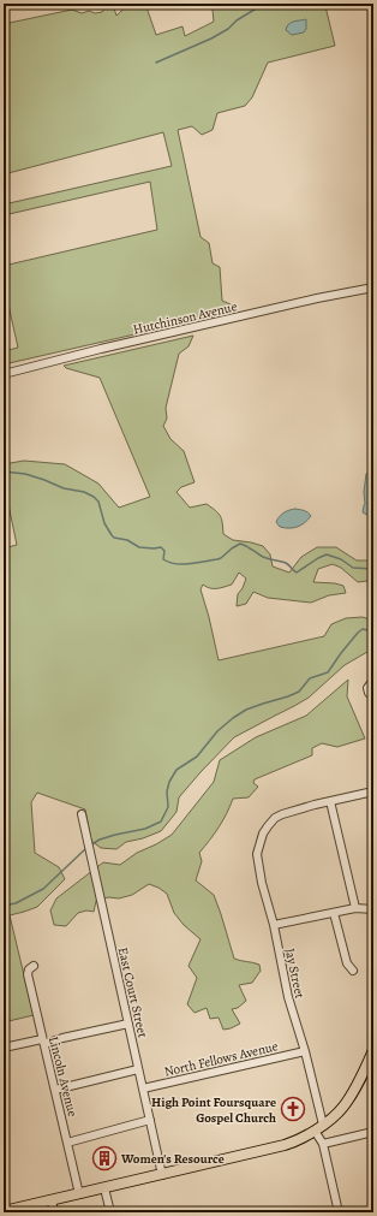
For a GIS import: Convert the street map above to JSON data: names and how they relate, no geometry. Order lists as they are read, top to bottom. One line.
{"streets":{"street":["Hutchinson Avenue","Jay Street","East Court Street","North Fellows Avenue","Lincoln Avenue"]},"crossings":[["Jay Street","North Fellows Avenue"],["East Court Street","North Fellows Avenue"]],"places":{"church":["High Point Foursquare Gospel Church"],"building":["Women's Resource"]}}
